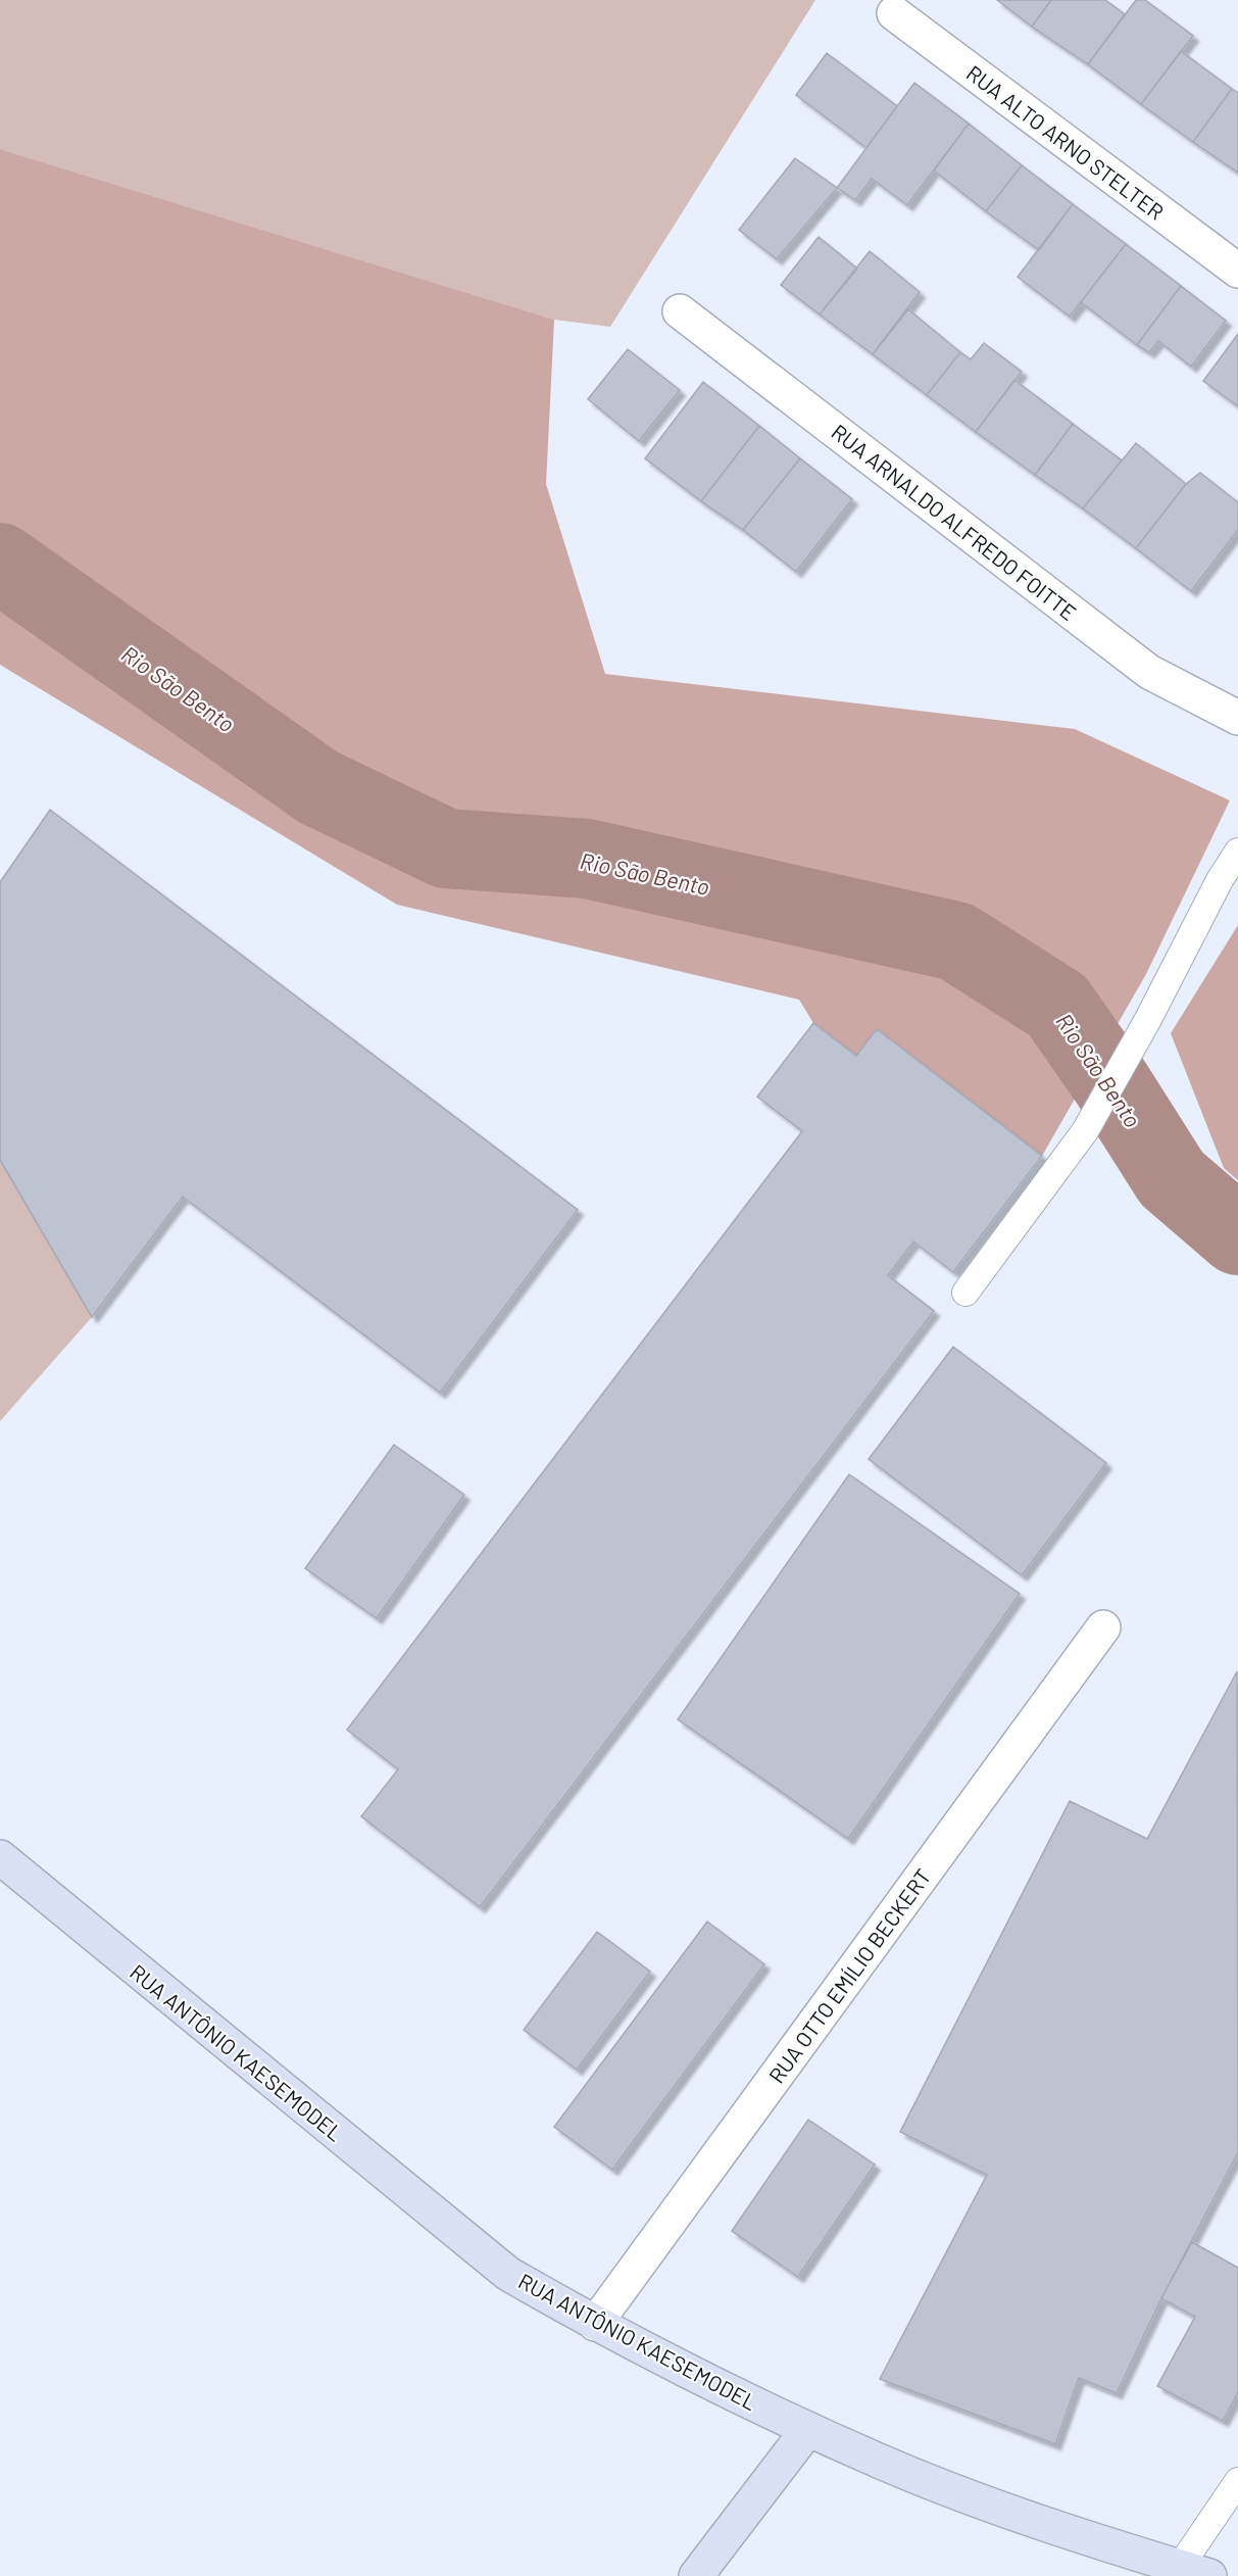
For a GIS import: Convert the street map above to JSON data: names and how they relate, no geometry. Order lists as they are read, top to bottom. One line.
{"streets":{"main road":["RUA ANTÔNIO KAESEMODEL"],"street":["RUA ALTO ARNO STELTER","RUA ARNALDO ALFREDO FOITTE","RUA OTTO EMÍLIO BECKERT"]},"crossings":[["RUA OTTO EMÍLIO BECKERT","RUA ANTÔNIO KAESEMODEL"]],"water":["Rio São Bento"]}
